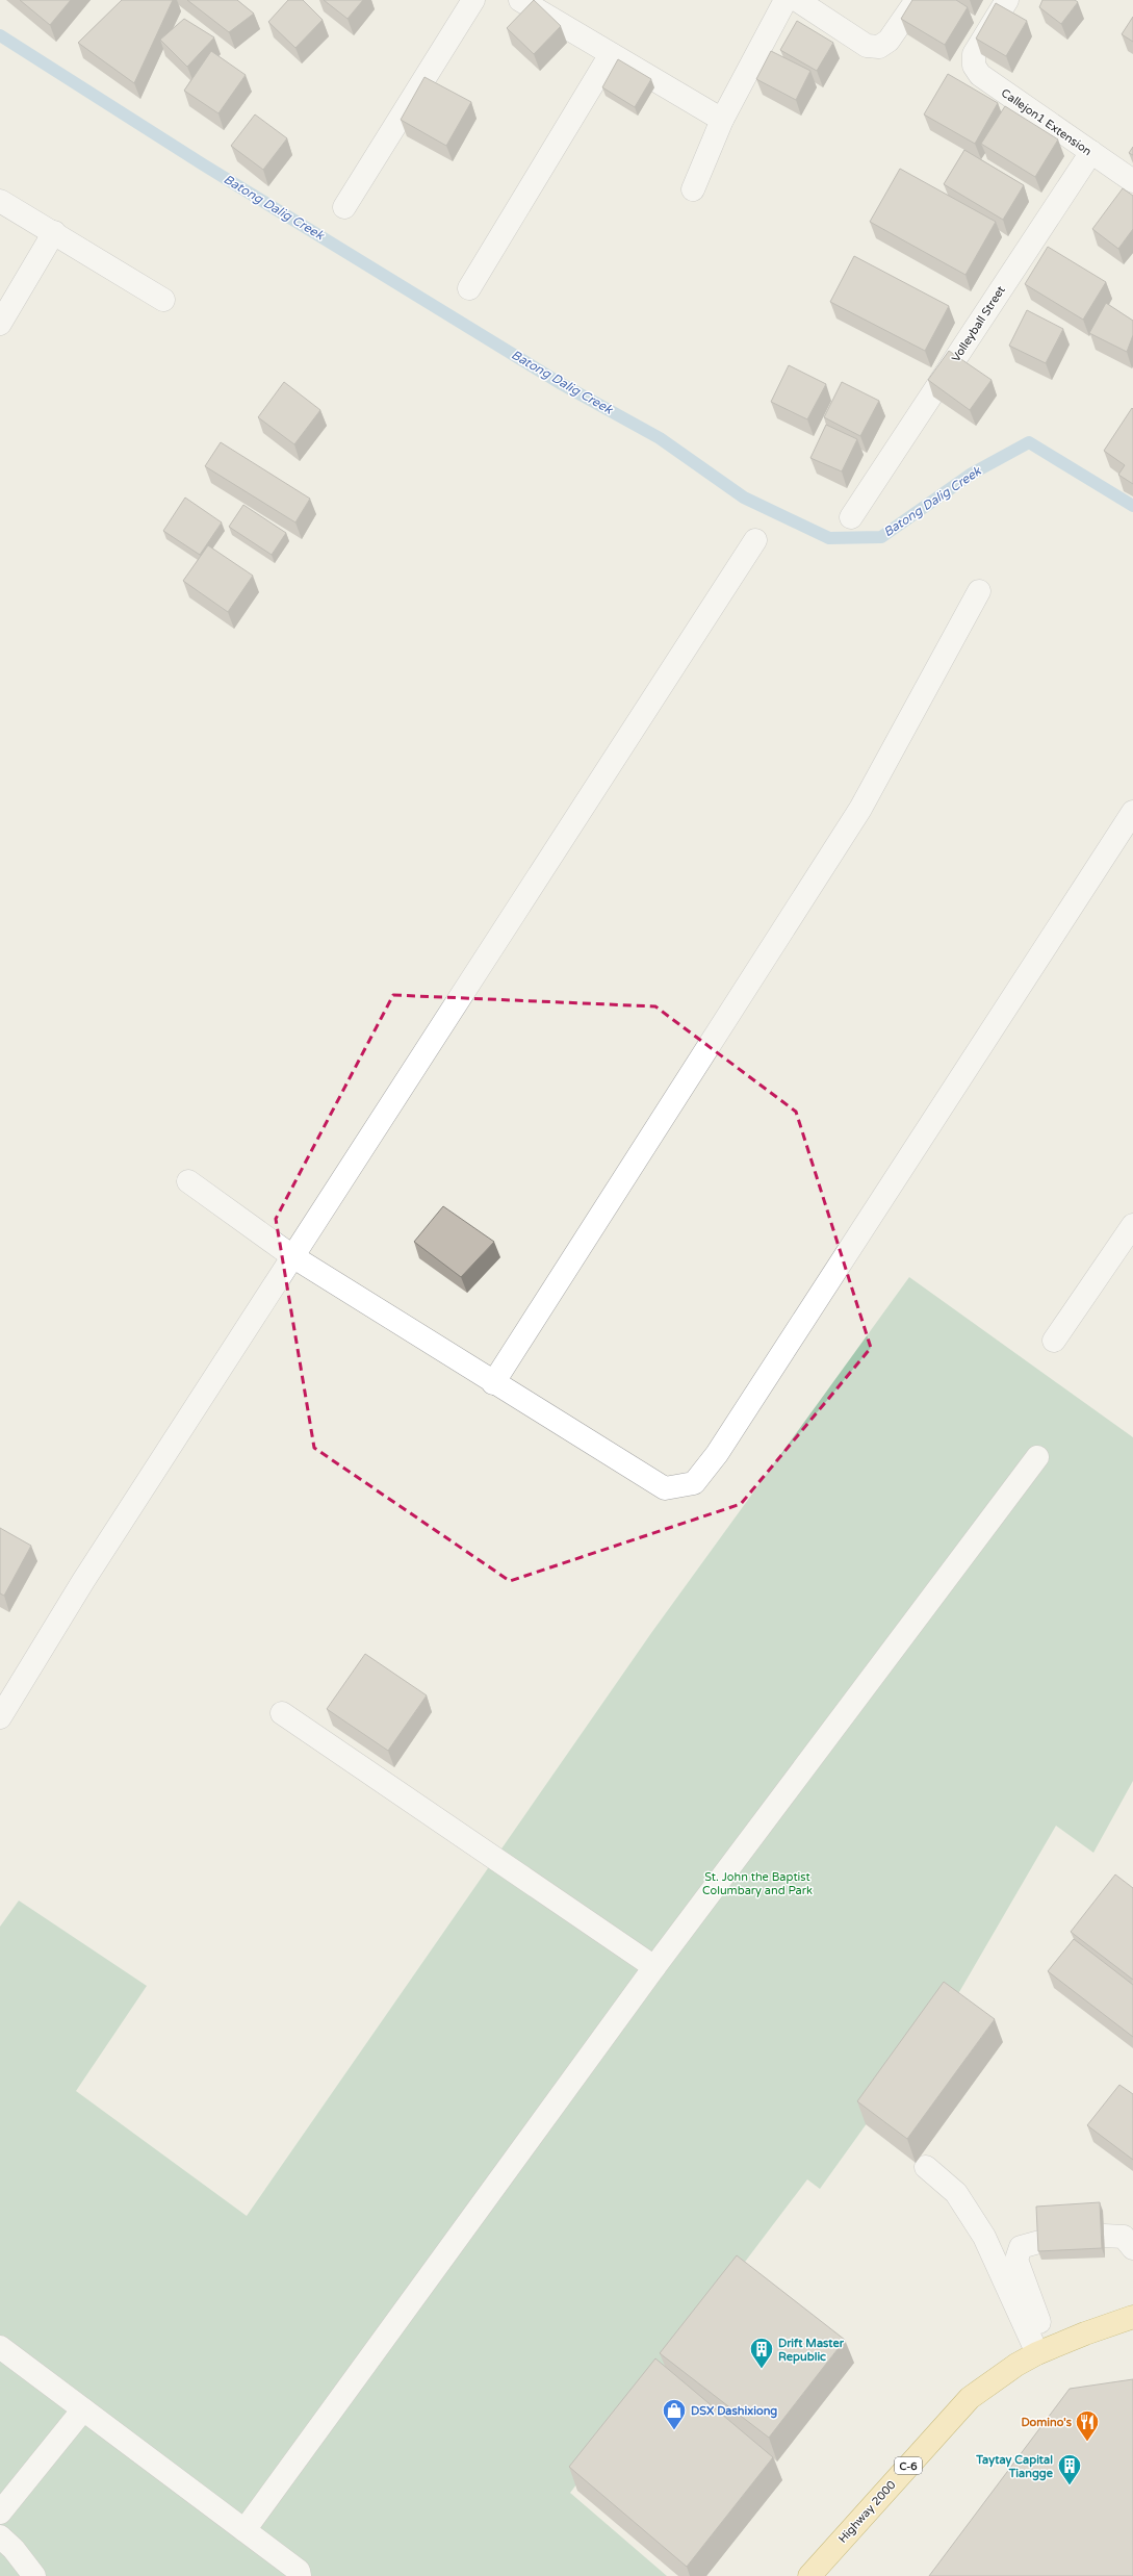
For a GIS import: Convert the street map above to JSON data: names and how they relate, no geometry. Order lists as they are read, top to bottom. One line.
{"streets":{"main road":["C-6","Highway 2000"],"street":["Callejon1 Extension","Volleyball Street"]},"crossings":[["Callejon1 Extension","Volleyball Street"]],"water":["Batong Dalig Creek"],"parks":["St. John the Baptist Columbary and Park"],"places":{"building":["Drift Master Republic","Taytay Capital Tiangge"],"shop":["DSX Dashixiong"],"restaurant":["Domino's"]}}
